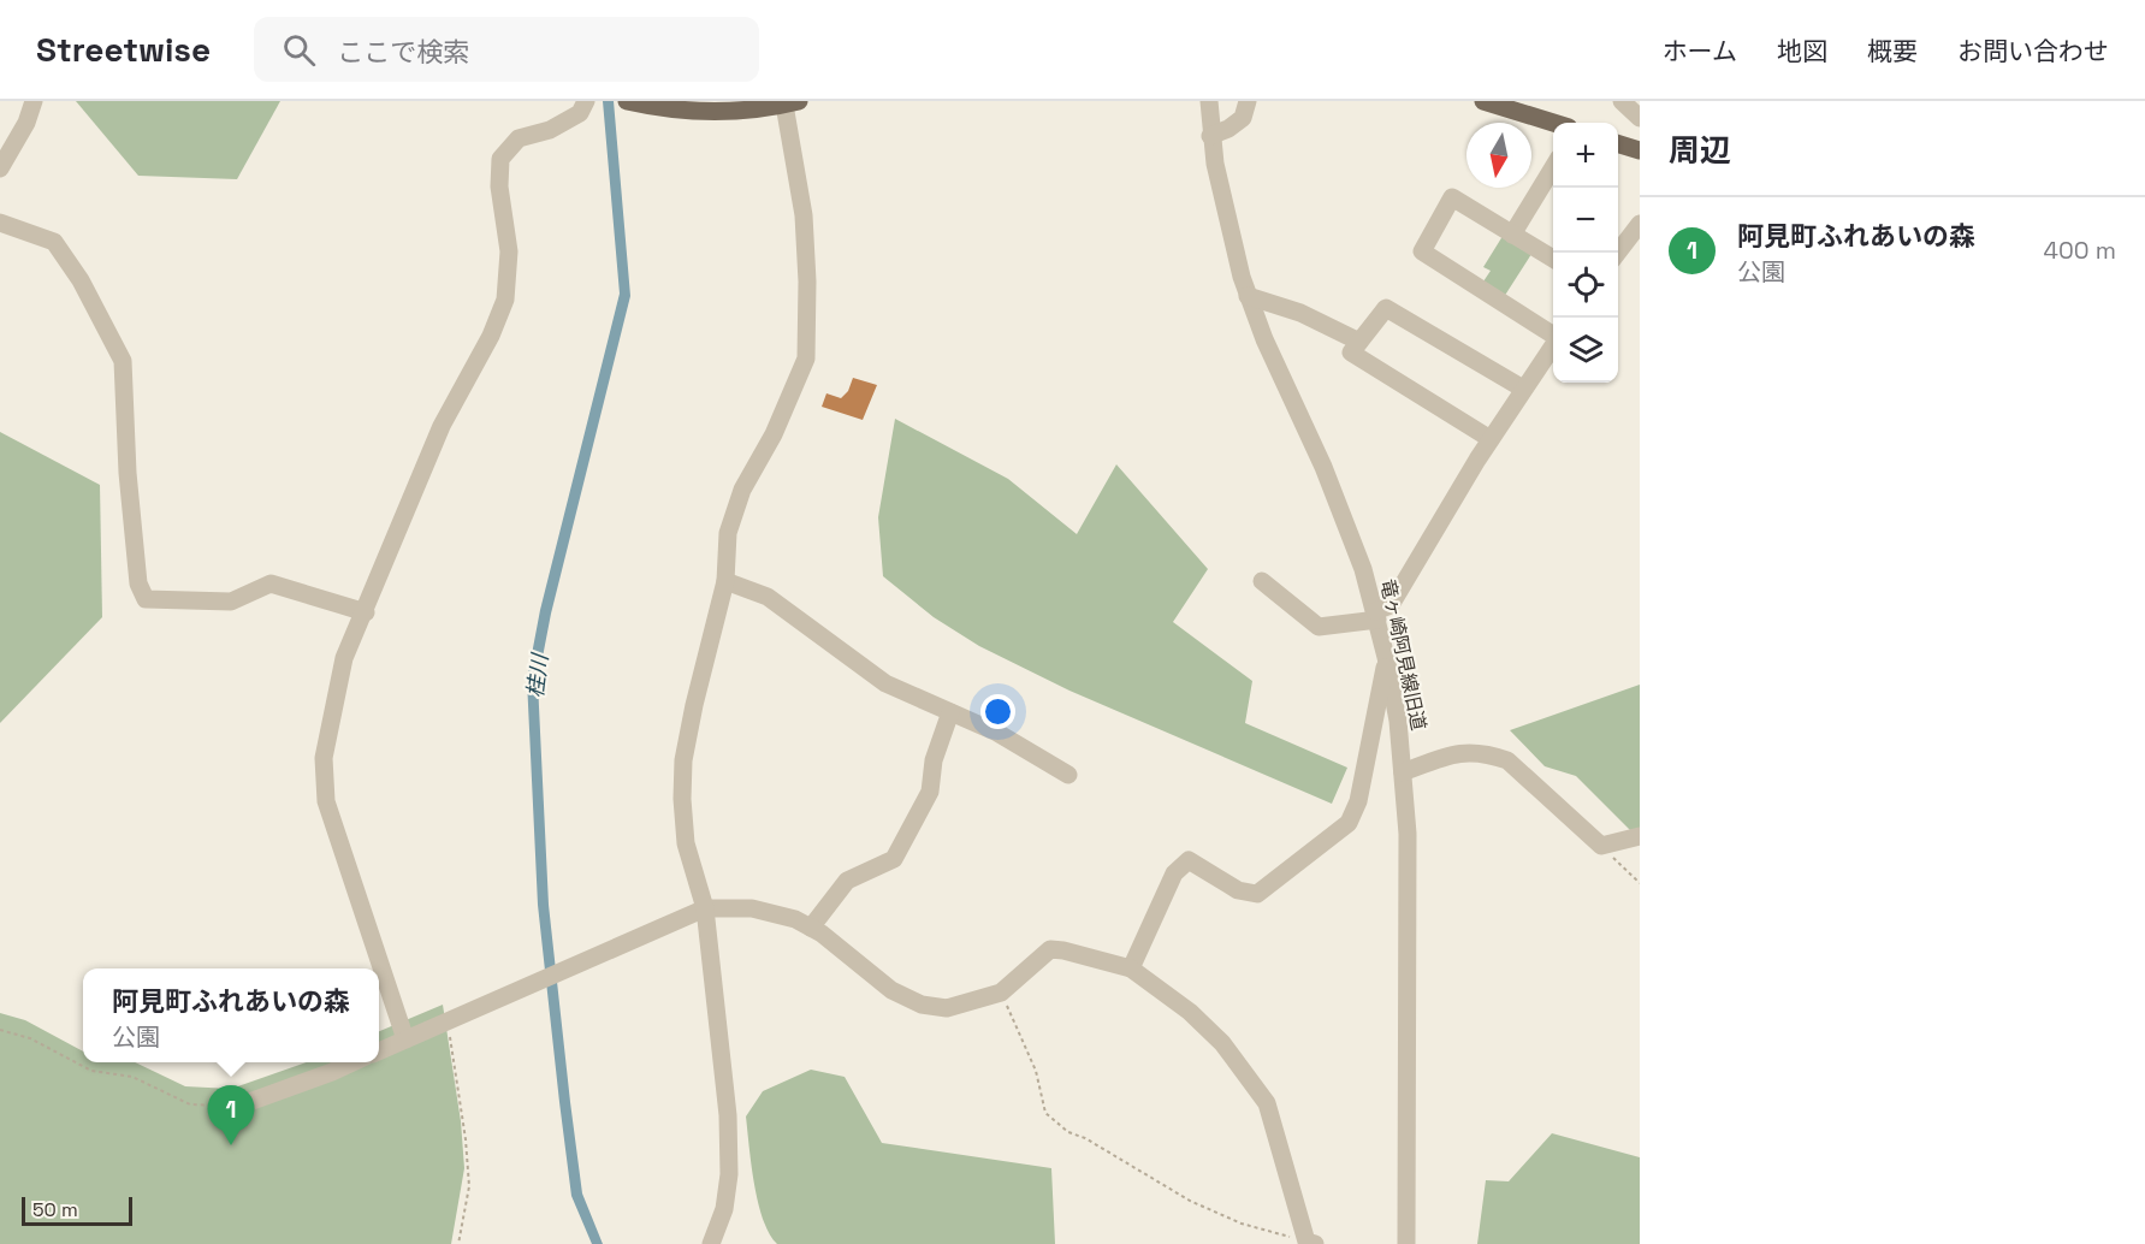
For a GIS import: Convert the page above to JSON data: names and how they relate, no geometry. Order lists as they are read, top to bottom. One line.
{"streets":{"street":["竜ヶ崎阿見線旧道"]},"water":["桂川"],"scale_bar":"50 m","north":"bottom","page":{"header":"Streetwise","search":"ここで検索","nav":["ホーム","地図","概要","お問い合わせ"],"heading":"周辺","map_buttons":["+","−"],"list":[{"mark":"1","name":"阿見町ふれあいの森","note":"公園","value":"400 m"}],"popup":["阿見町ふれあいの森","公園"],"pins":"1","scale":"50 m"}}
